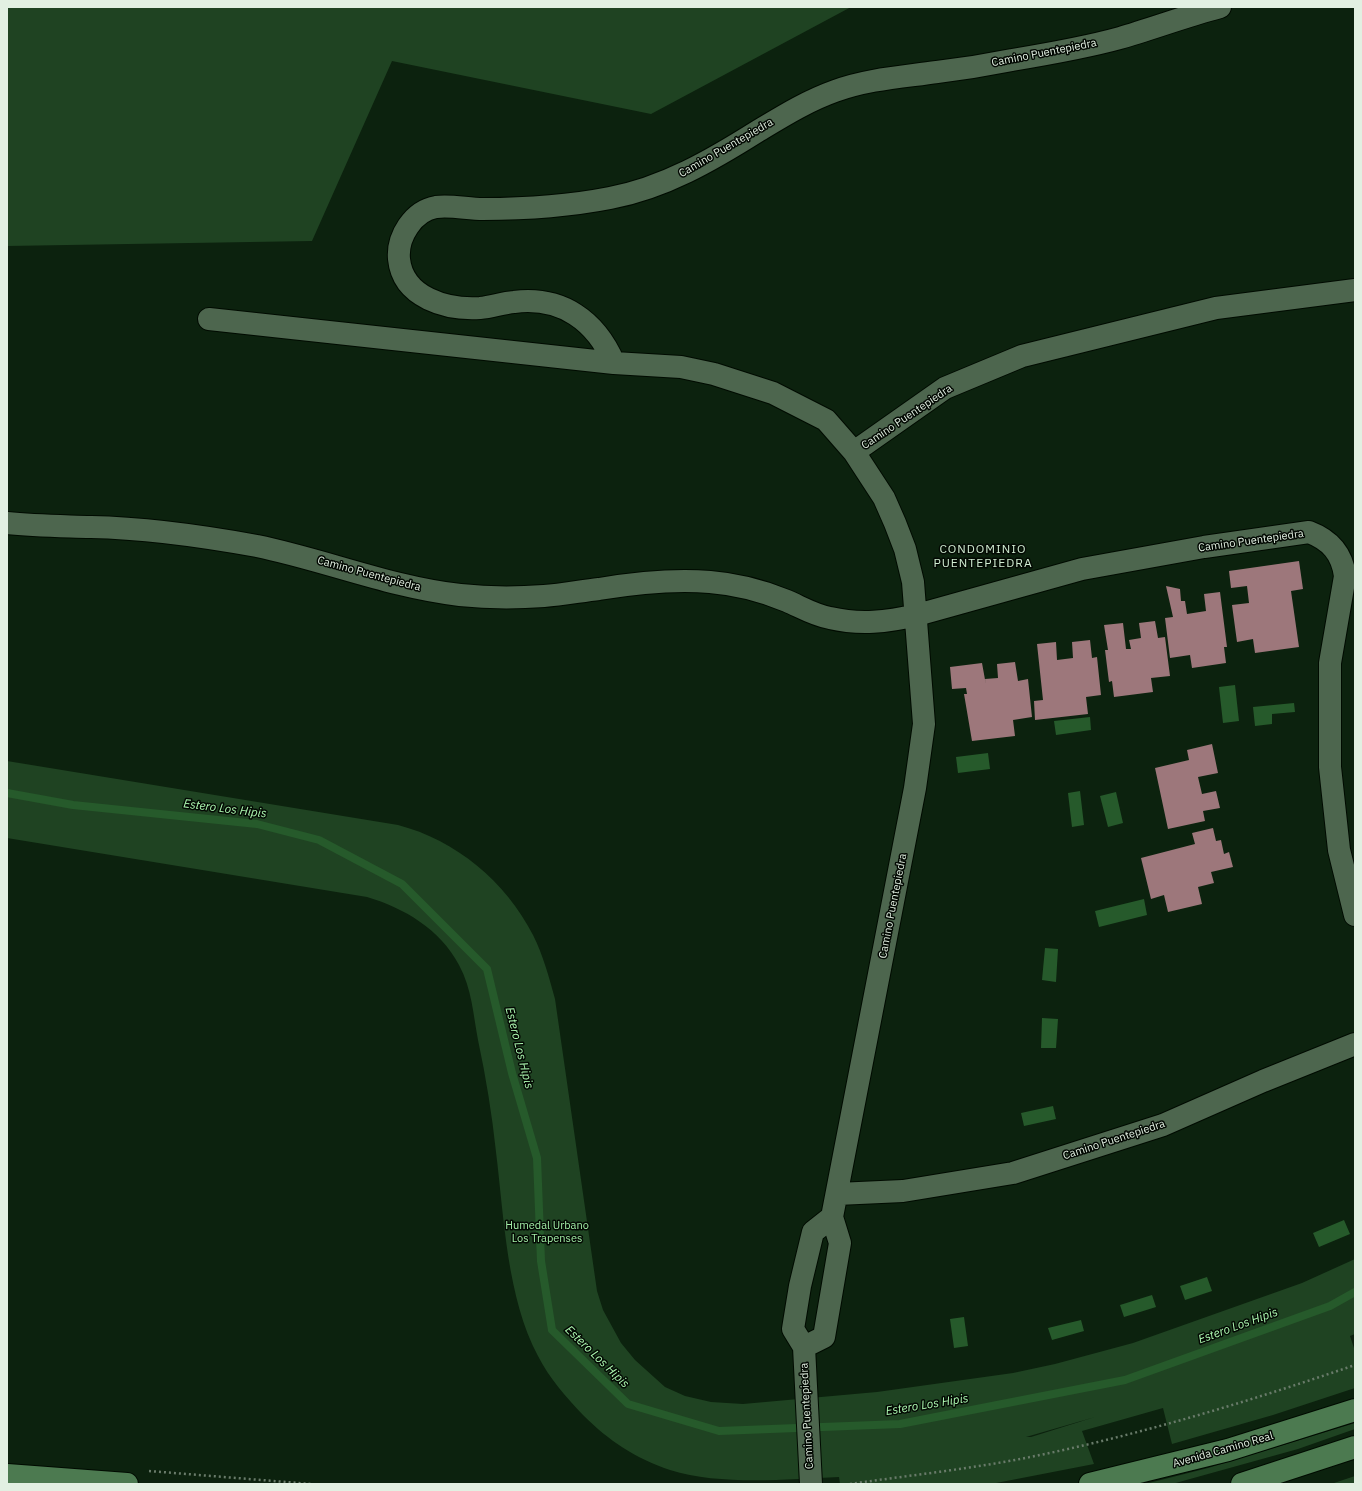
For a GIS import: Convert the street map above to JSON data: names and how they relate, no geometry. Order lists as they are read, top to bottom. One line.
{"streets":{"main road":["Avenida Camino Real"],"street":["Camino Puentepiedra"]},"districts":["CONDOMINIO PUENTEPIEDRA"],"water":["Estero Los Hipis"],"parks":["Humedal Urbano Los Trapenses"]}
